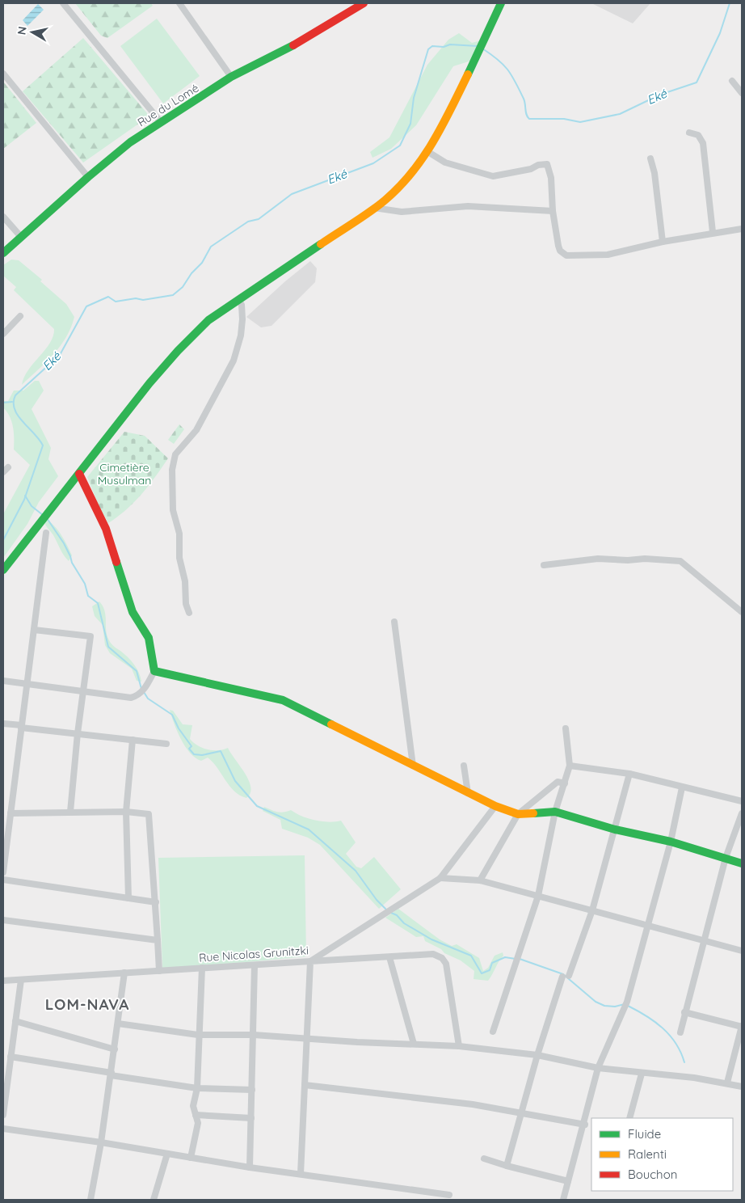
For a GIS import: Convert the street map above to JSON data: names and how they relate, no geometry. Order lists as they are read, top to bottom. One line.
{"streets":{"street":["Rue du Lomé","Rue Nicolas Grunitzki"]},"districts":["LOM-NAVA"],"water":["Eké"],"parks":["Cimetière Musulman"],"legend":["Fluide","Ralenti","Bouchon"],"north":"left"}
